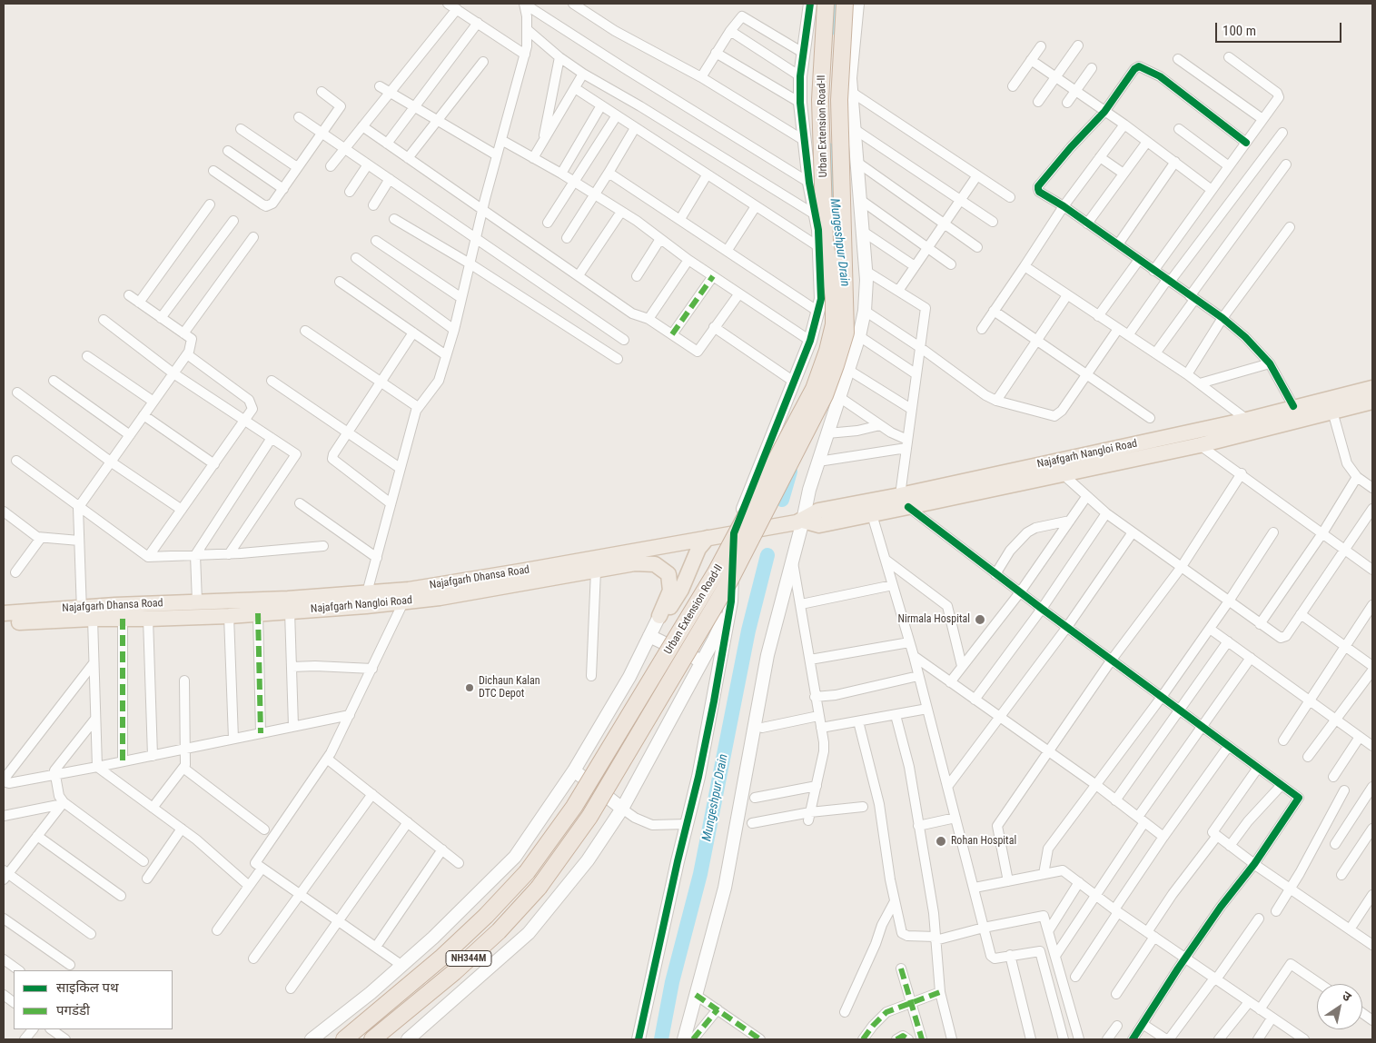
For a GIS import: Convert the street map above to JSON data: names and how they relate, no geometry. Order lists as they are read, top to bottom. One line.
{"streets":{"highway":["Urban Extension Road-II","NH344M"],"main road":["Najafgarh Nangloi Road","Najafgarh Dhansa Road"]},"crossings":[["Najafgarh Nangloi Road","Najafgarh Dhansa Road"]],"water":["Mungeshpur Drain"],"places":["Nirmala Hospital","Dichaun Kalan DTC Depot","Rohan Hospital"],"legend":["साइकिल पथ","पगडंडी"],"scale_bar":"100 m","north":"top right"}
